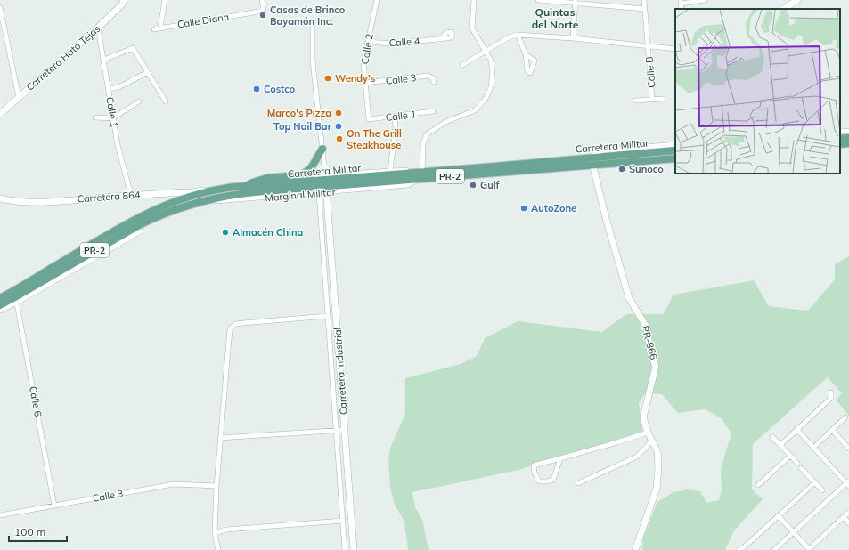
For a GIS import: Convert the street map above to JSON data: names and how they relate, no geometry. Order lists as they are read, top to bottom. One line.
{"streets":{"main road":["Carretera Militar","PR-2"],"street":["Calle Diana","Calle 4","Calle 2","Carretera Hato Tejas","Calle B","Calle 3","Calle 1","Marginal Militar","Carretera 864","PR-866","Carretera Industrial","Calle 6"]},"crossings":[["Calle 4","Calle 2"],["Calle 2","Calle 3"],["Calle 2","Calle 1"],["Carretera Hato Tejas","Calle 1"],["Calle 3","Calle 6"],["Calle 1","Carretera 864"],["Carretera Militar","Marginal Militar"],["Carretera Militar","Carretera 864"],["Carretera Militar","PR-866"],["Carretera Militar","Carretera Industrial"],["Carretera Militar","Calle 6"],["Marginal Militar","Carretera Industrial"]],"districts":["Quintas del Norte"],"places":["Casas de Brinco Bayamón Inc.","Wendy's","Costco","Marco's Pizza","Top Nail Bar","On The Grill Steakhouse","Sunoco","Gulf","AutoZone","Almacén China"],"scale_bar":"100 m"}
